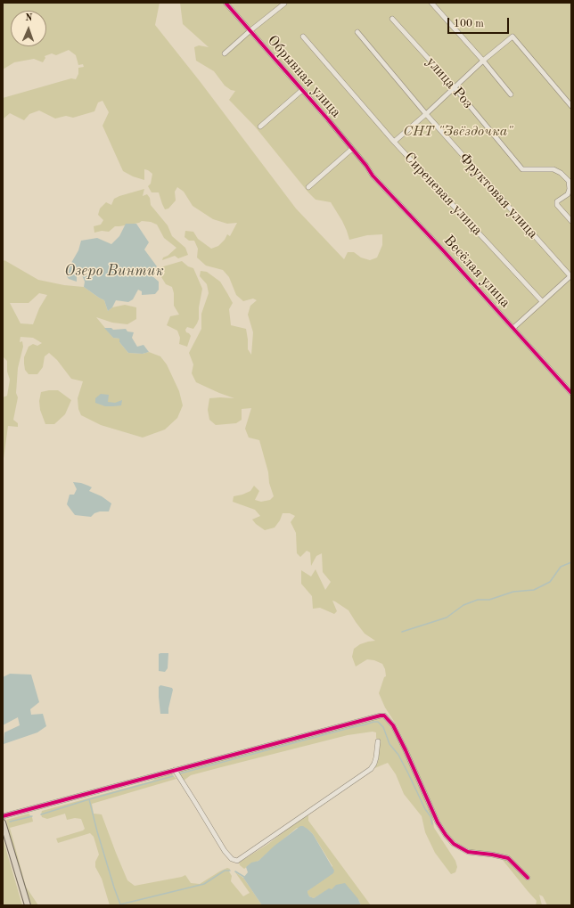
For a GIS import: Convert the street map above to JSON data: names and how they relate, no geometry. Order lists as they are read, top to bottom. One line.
{"streets":{"street":["Обрывная улица","улица Роз","Сиреневая улица","Фруктовая улица","Весёлая улица"]},"crossings":[["Обрывная улица","Весёлая улица"]],"water":["Озеро Винтик"],"parks":["СНТ \"Звёздочка\""],"scale_bar":"100 m","north":"top"}
